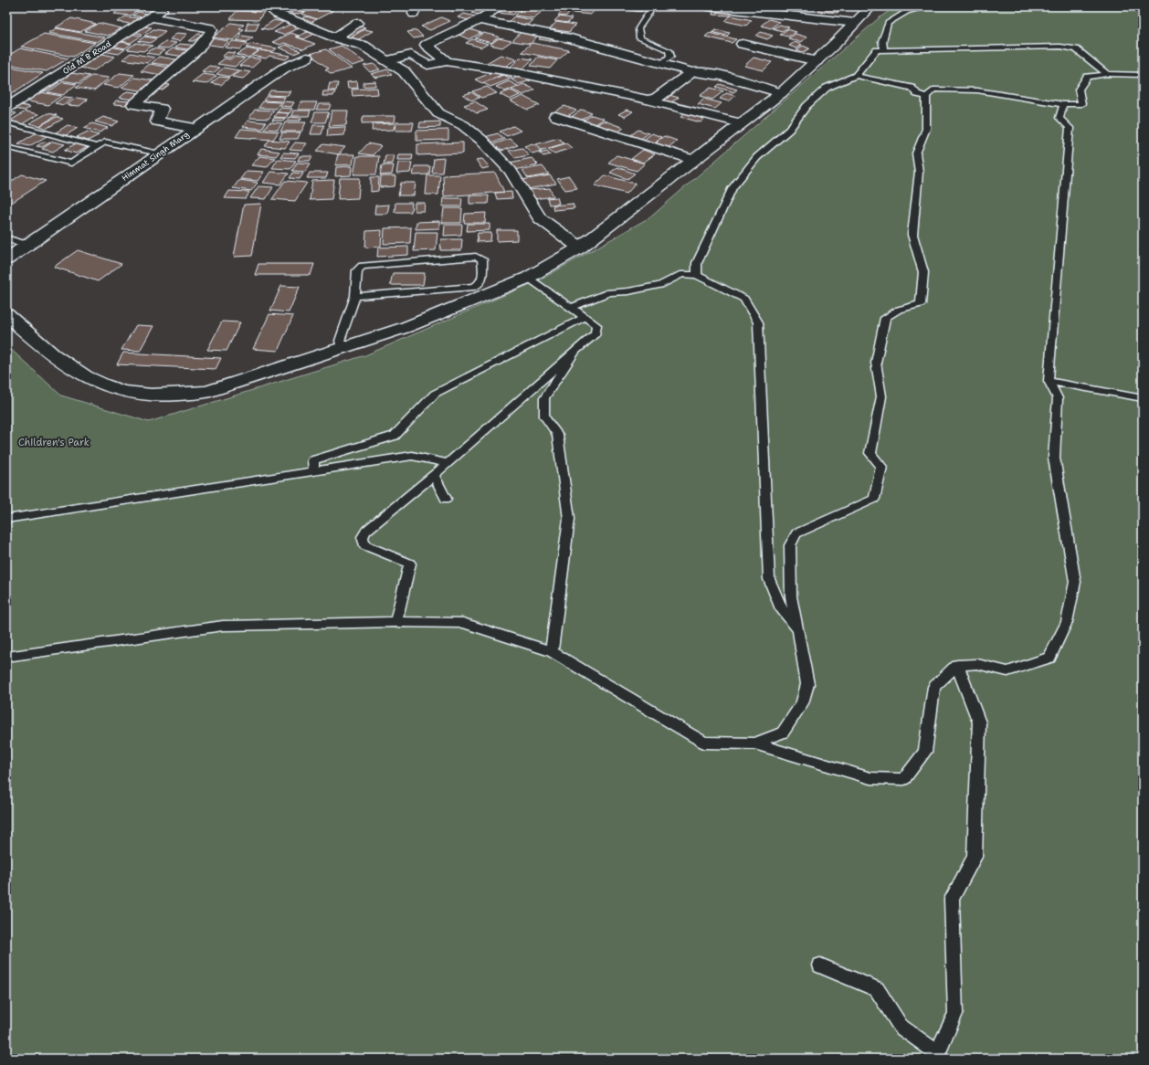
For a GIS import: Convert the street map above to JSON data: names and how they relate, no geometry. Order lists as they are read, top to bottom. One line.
{"streets":{"street":["Old M B Road","Himmat Singh Marg"]},"parks":["Children's Park"]}
